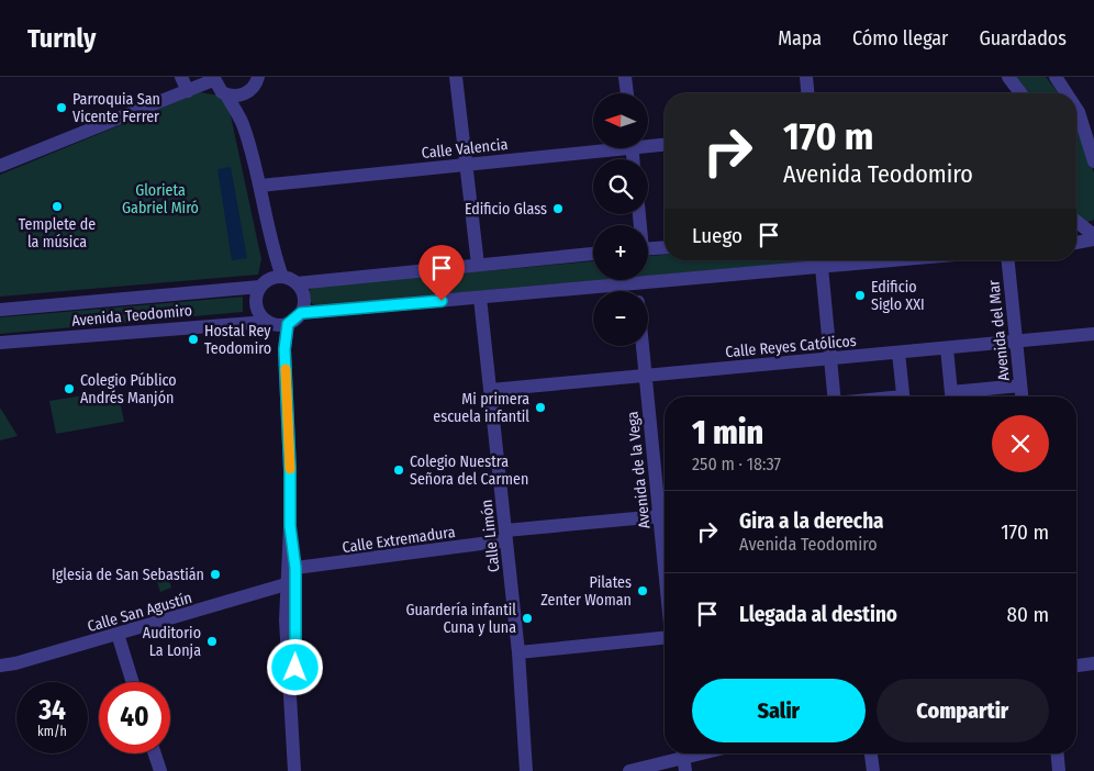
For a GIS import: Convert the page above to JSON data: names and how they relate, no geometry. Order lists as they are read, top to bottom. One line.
{"streets":{"street":["Calle Valencia","Avenida Teodomiro","Avenida del Mar","Calle Reyes Católicos","Avenida de la Vega","Calle Limón","Calle Extremadura","Calle San Agustín"]},"crossings":[["Avenida del Mar","Calle Reyes Católicos"],["Calle Reyes Católicos","Avenida de la Vega"],["Calle Reyes Católicos","Calle Limón"],["Calle Limón","Calle Extremadura"]],"parks":["Glorieta Gabriel Miró"],"places":["Parroquia San Vicente Ferrer","Templete de la música","Edificio Glass","Edificio Siglo XXI","Hostal Rey Teodomiro","Colegio Público Andrés Manjón","Mi primera escuela infantil","Colegio Nuestra Señora del Carmen","Iglesia de San Sebastián","Pilates Zenter Woman","Guardería infantil Cuna y luna","Auditorio La Lonja"],"north":"left","page":{"header":"Turnly","nav":["Mapa","Cómo llegar","Guardados"],"map_buttons":["+","−"],"turn":["170 m","Avenida Teodomiro"],"then":"Luego","heading":["1 min","250 m · 18:37"],"list":[{"name":"Gira a la derecha","note":"Avenida Teodomiro","value":"170 m"},{"name":"Llegada al destino","value":"80 m"}],"buttons":["Salir","Compartir"],"speed":"34 km/h","limit":"40"}}
